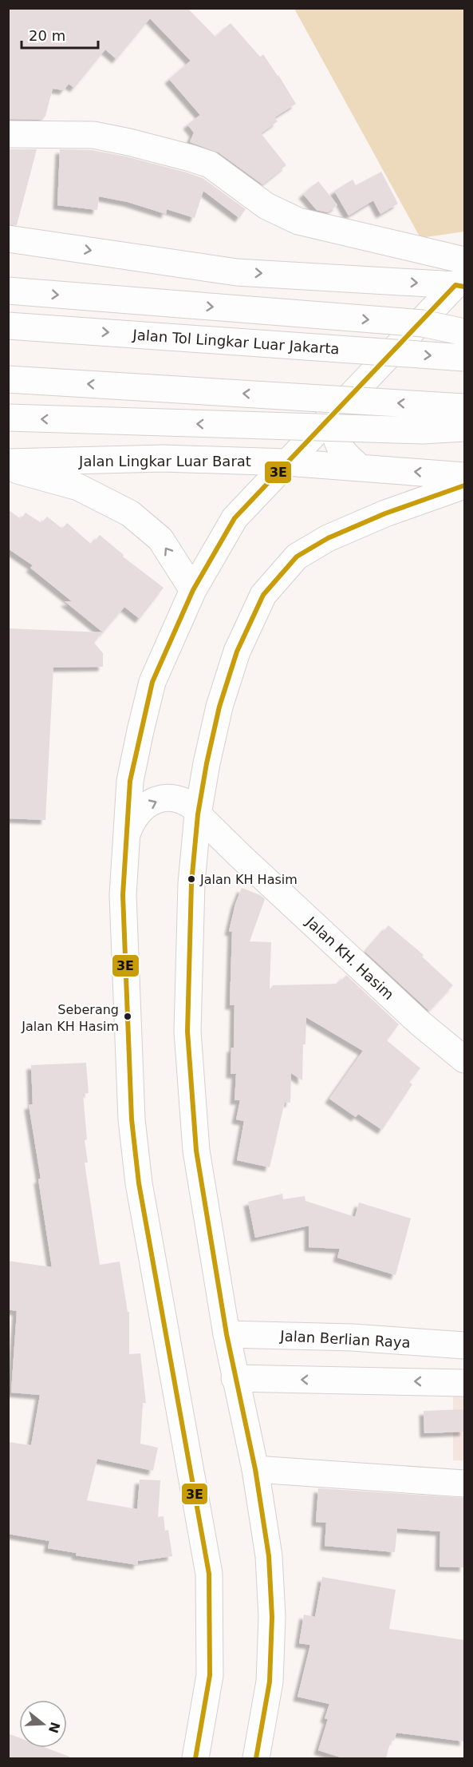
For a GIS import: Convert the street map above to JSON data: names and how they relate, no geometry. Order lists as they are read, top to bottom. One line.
{"streets":{"main road":["Jalan Tol Lingkar Luar Jakarta","Jalan Lingkar Luar Barat","Jalan KH. Hasim","Jalan Berlian Raya"]},"places":["Jalan KH Hasim","Seberang Jalan KH Hasim"],"lines":["transit line 3E"],"scale_bar":"20 m","north":"right"}
